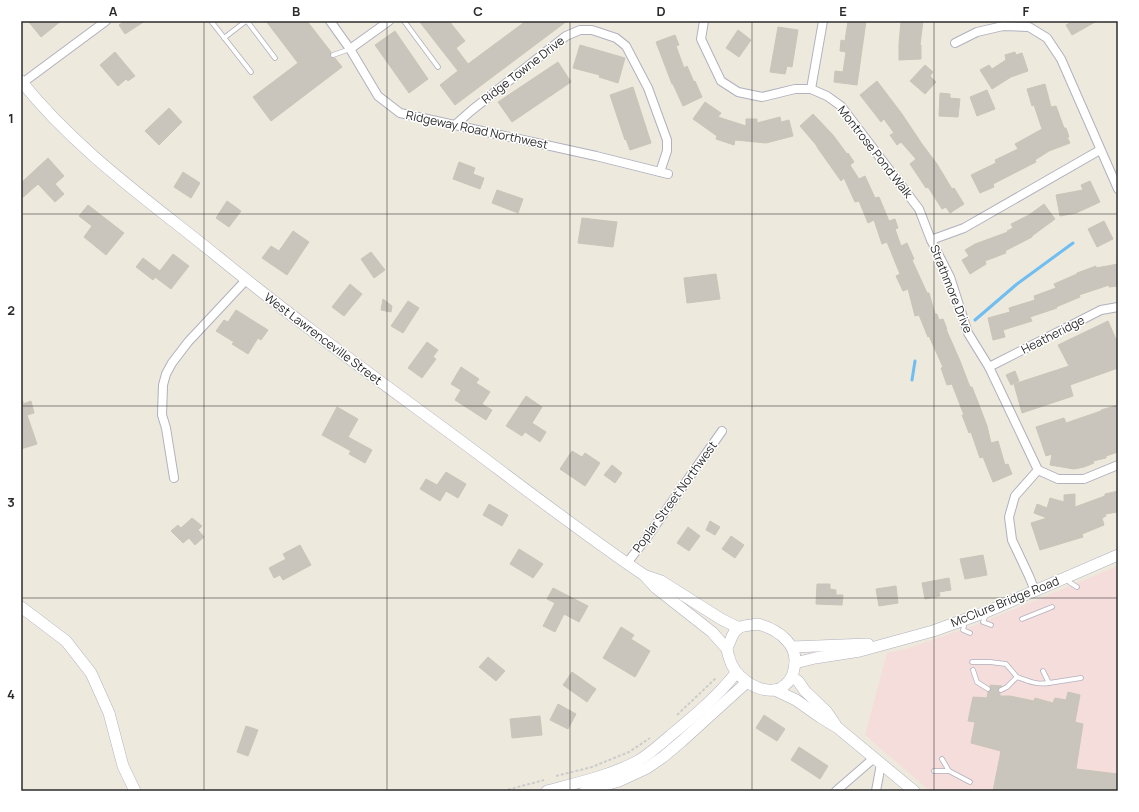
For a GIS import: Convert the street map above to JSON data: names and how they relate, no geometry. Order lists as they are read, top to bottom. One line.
{"streets":{"street":["Ridge Towne Drive","Ridgeway Road Northwest","Montrose Pond Walk","Strathmore Drive","Heatheridge","West Lawrenceville Street","Poplar Street Northwest","McClure Bridge Road"]},"crossings":[["Ridge Towne Drive","Ridgeway Road Northwest"],["Montrose Pond Walk","Strathmore Drive"],["Strathmore Drive","Heatheridge"],["West Lawrenceville Street","Poplar Street Northwest"],["West Lawrenceville Street","McClure Bridge Road"]],"grid":{"columns":["A","B","C","D","E","F"],"rows":["1","2","3","4"]}}
